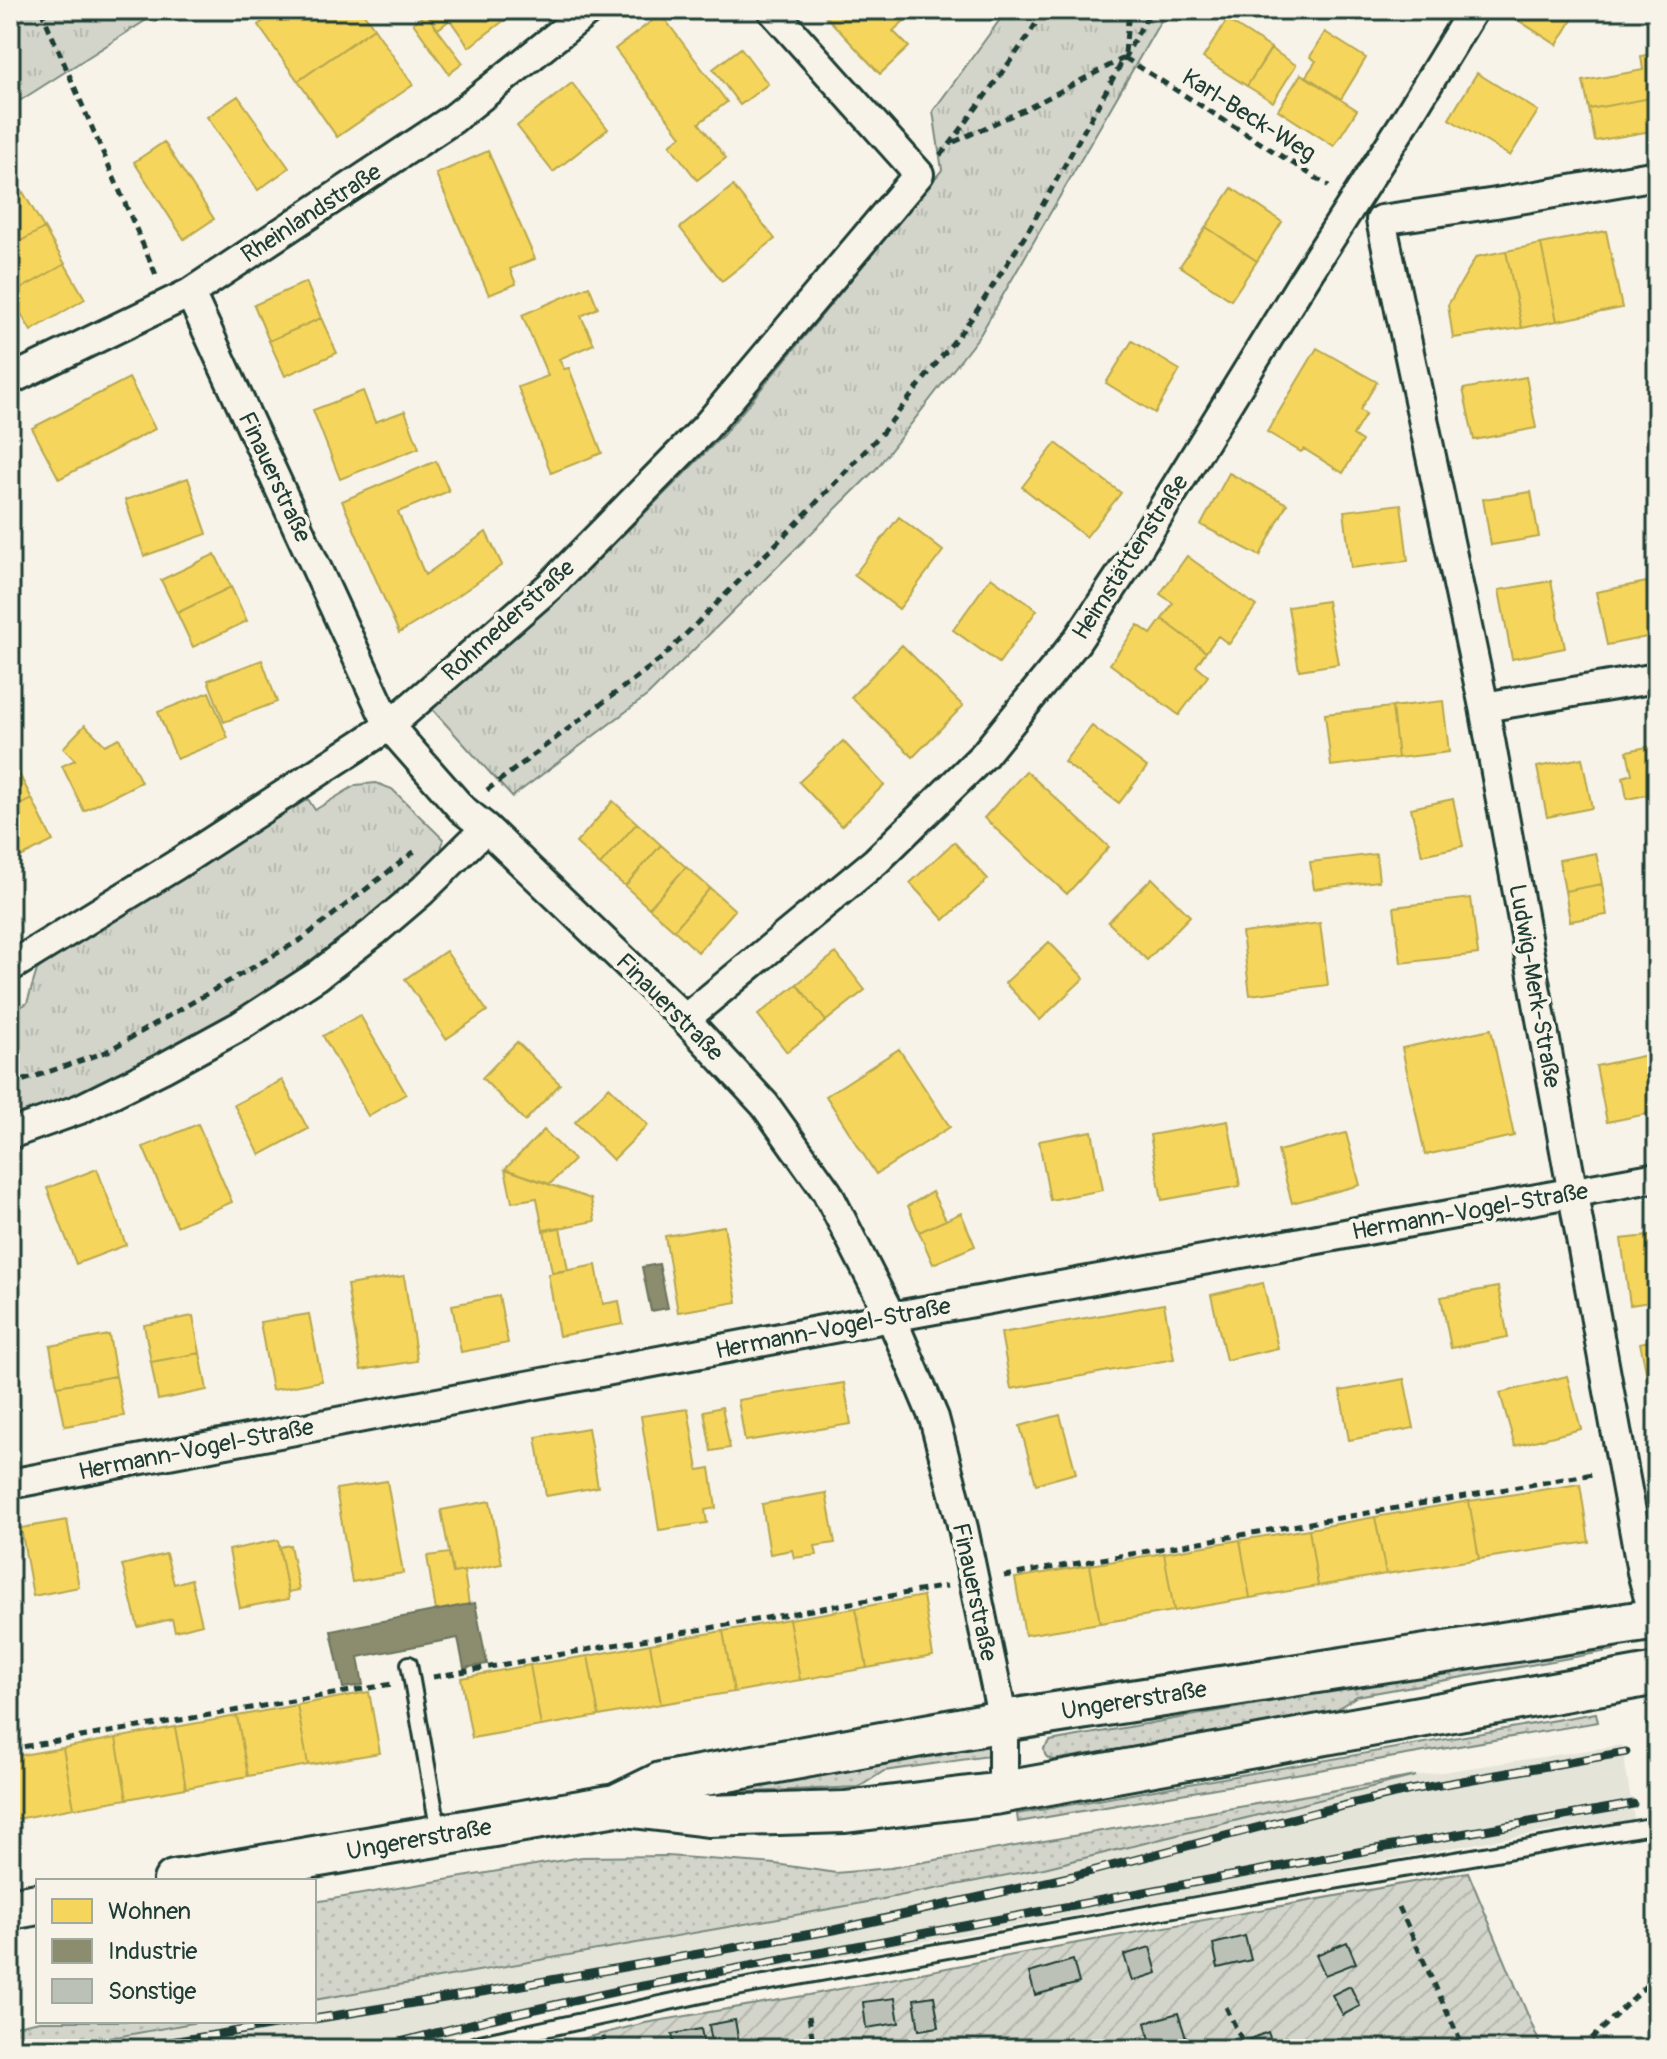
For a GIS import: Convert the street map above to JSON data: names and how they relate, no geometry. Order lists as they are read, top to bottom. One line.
{"streets":{"main road":["Ungererstraße"],"street":["Rheinlandstraße","Finauerstraße","Heimstättenstraße","Rohmederstraße","Ludwig-Merk-Straße","Hermann-Vogel-Straße"],"path":["Karl-Beck-Weg"]},"crossings":[["Karl-Beck-Weg","Heimstättenstraße"],["Rheinlandstraße","Finauerstraße"],["Finauerstraße","Heimstättenstraße"],["Finauerstraße","Rohmederstraße"],["Finauerstraße","Hermann-Vogel-Straße"],["Finauerstraße","Ungererstraße"],["Ludwig-Merk-Straße","Hermann-Vogel-Straße"],["Ludwig-Merk-Straße","Ungererstraße"]],"legend":["Wohnen","Industrie","Sonstige"]}
